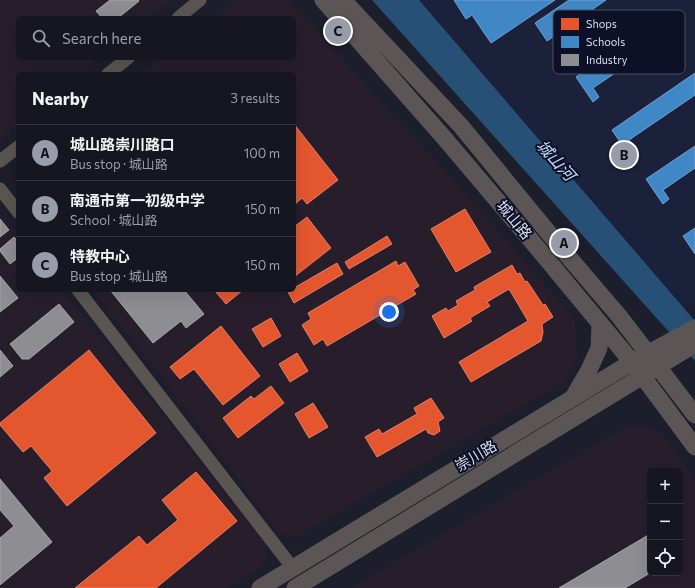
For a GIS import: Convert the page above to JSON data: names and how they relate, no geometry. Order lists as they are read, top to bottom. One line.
{"streets":{"main road":["城山路","崇川路"]},"crossings":[["城山路","崇川路"]],"water":["城山河"],"legend":["Shops","Schools","Industry"],"page":{"pins":["C","B","A"],"search":"Search here","heading":["Nearby","3 results"],"list":[{"mark":"A","name":"城山路崇川路口","note":"Bus stop · 城山路","value":"100 m"},{"mark":"B","name":"南通市第一初级中学","note":"School · 城山路","value":"150 m"},{"mark":"C","name":"特教中心","note":"Bus stop · 城山路","value":"150 m"}],"map_buttons":["+","−"]}}
